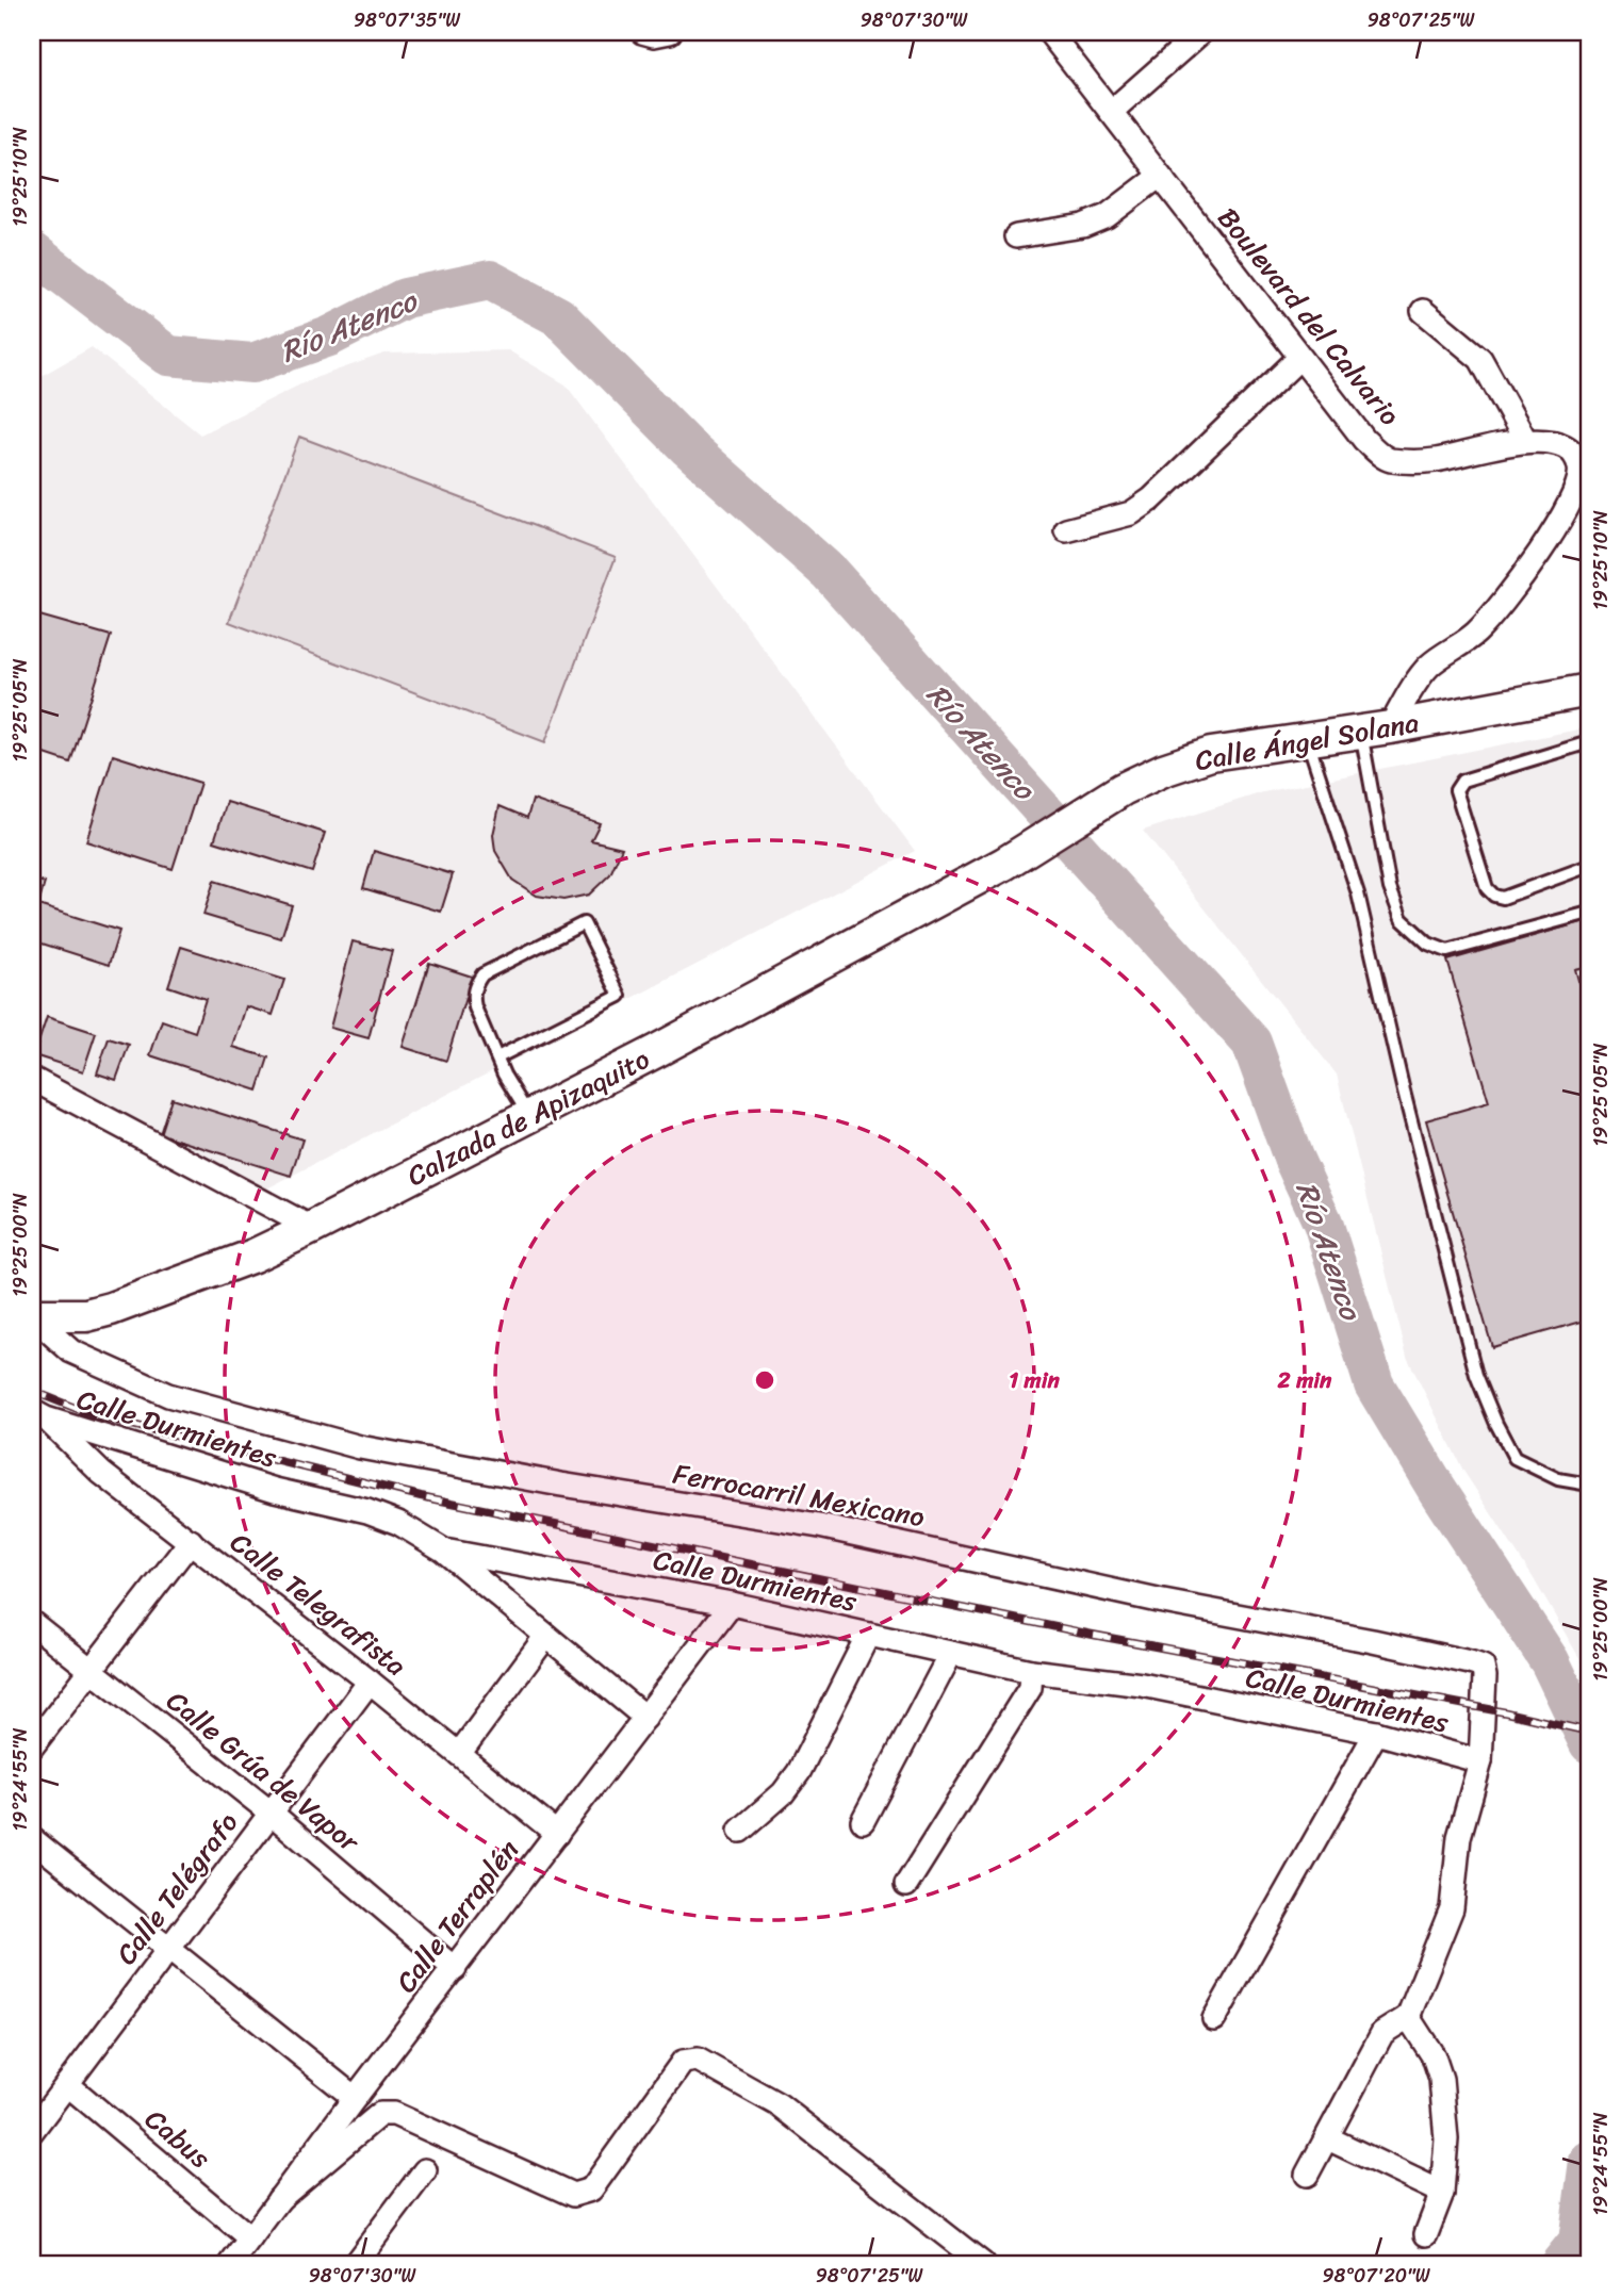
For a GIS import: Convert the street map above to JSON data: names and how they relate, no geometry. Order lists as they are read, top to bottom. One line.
{"streets":{"main road":["Calle Ángel Solana","Calzada de Apizaquito"],"street":["Boulevard del Calvario","Calle Durmientes","Ferrocarril Mexicano","Calle Telegrafista","Calle Grúa de Vapor","Calle Telégrafo","Calle Terraplén","Cabus"]},"crossings":[["Boulevard del Calvario","Calle Ángel Solana"],["Calle Ángel Solana","Calzada de Apizaquito"],["Calzada de Apizaquito","Ferrocarril Mexicano"],["Calle Durmientes","Ferrocarril Mexicano"],["Calle Durmientes","Calle Telegrafista"],["Calle Durmientes","Calle Terraplén"],["Calle Telegrafista","Calle Telégrafo"],["Calle Telegrafista","Calle Terraplén"],["Calle Grúa de Vapor","Calle Telégrafo"],["Calle Grúa de Vapor","Calle Terraplén"],["Calle Telégrafo","Cabus"],["Calle Terraplén","Cabus"]],"water":["Río Atenco"],"coordinates":["98°07'35\"W","98°07'30\"W","98°07'25\"W","19°25'10\"N","19°25'05\"N","19°25'00\"N","19°24'55\"N","98°07'20\"W"],"rings":["1 min","2 min"]}
